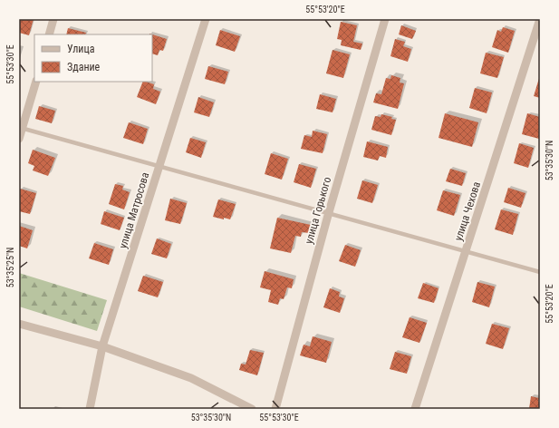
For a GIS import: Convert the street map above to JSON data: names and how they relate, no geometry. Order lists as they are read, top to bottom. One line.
{"streets":{"street":["улица Матросова","улица Горького","улица Чехова"]},"legend":["Улица","Здание"],"coordinates":["55°53'20\"E","55°53'30\"E","53°35'30\"N","53°35'25\"N"]}
